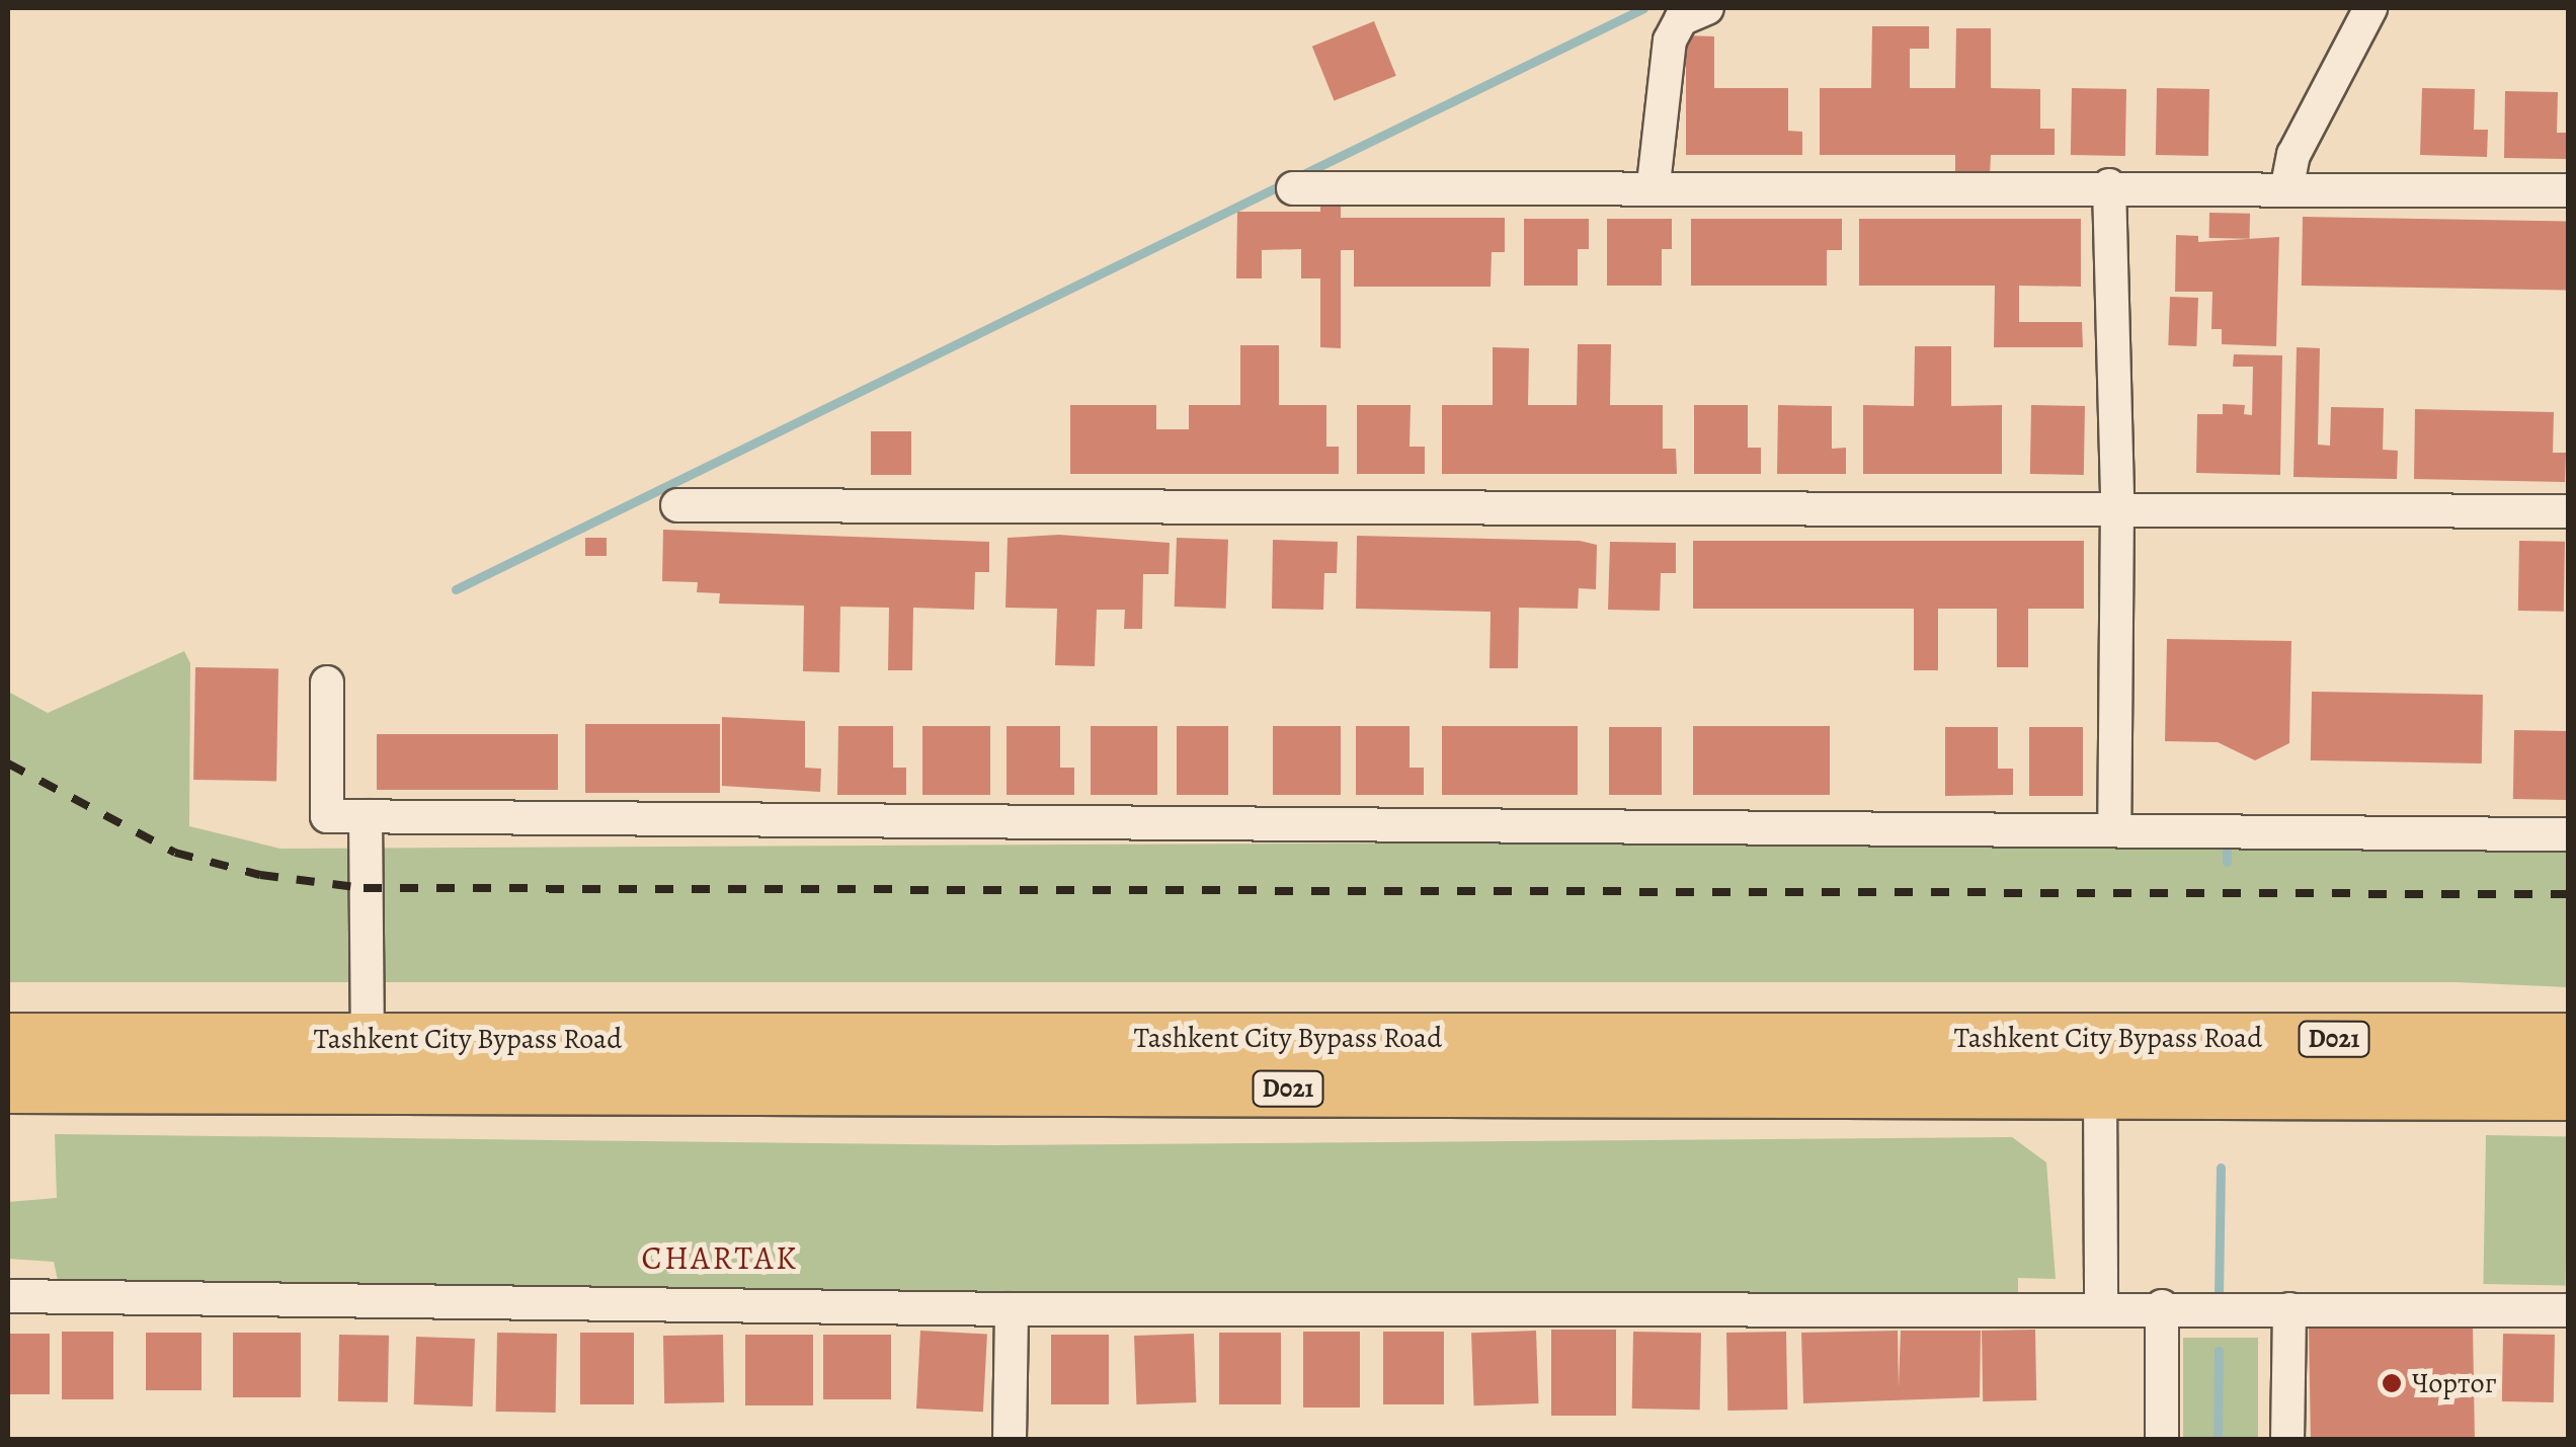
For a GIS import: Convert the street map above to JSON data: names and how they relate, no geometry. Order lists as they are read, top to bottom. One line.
{"streets":{"highway":["Tashkent City Bypass Road","D021"]},"districts":["CHARTAK"],"places":["Чортог"]}
